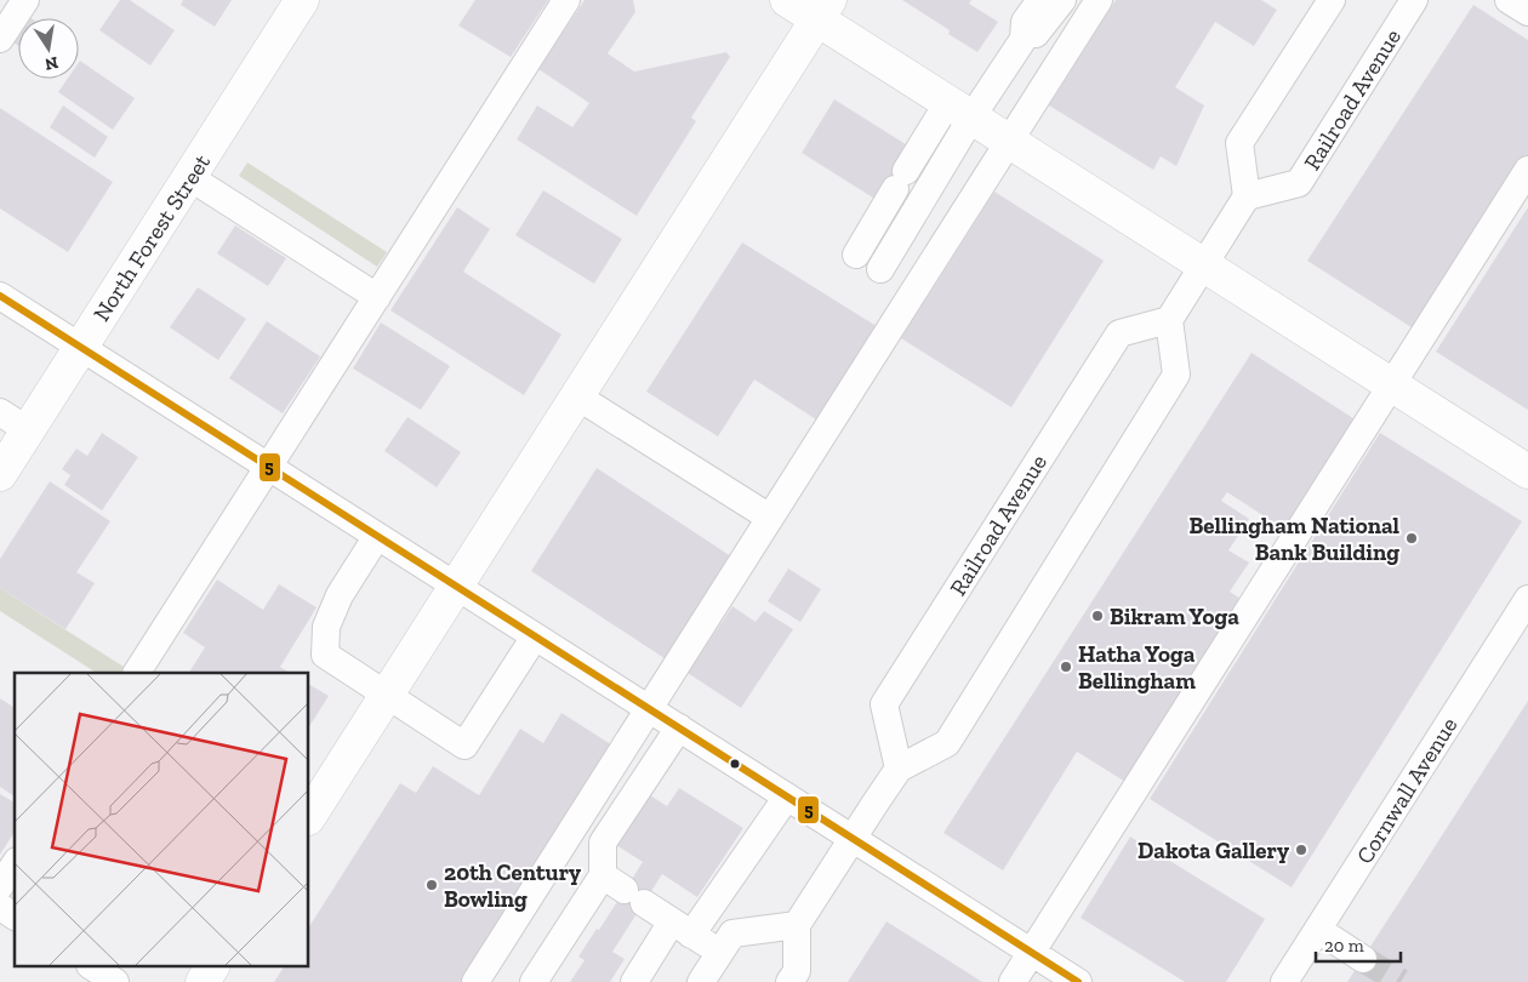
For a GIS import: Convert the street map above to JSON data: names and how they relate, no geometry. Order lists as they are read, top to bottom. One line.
{"streets":{"main road":["North Forest Street"],"street":["Railroad Avenue","Cornwall Avenue"]},"places":["Bellingham National Bank Building","Bikram Yoga","Hatha Yoga Bellingham","Dakota Gallery","20th Century Bowling"],"lines":["transit line 5"],"scale_bar":"20 m","north":"bottom"}
